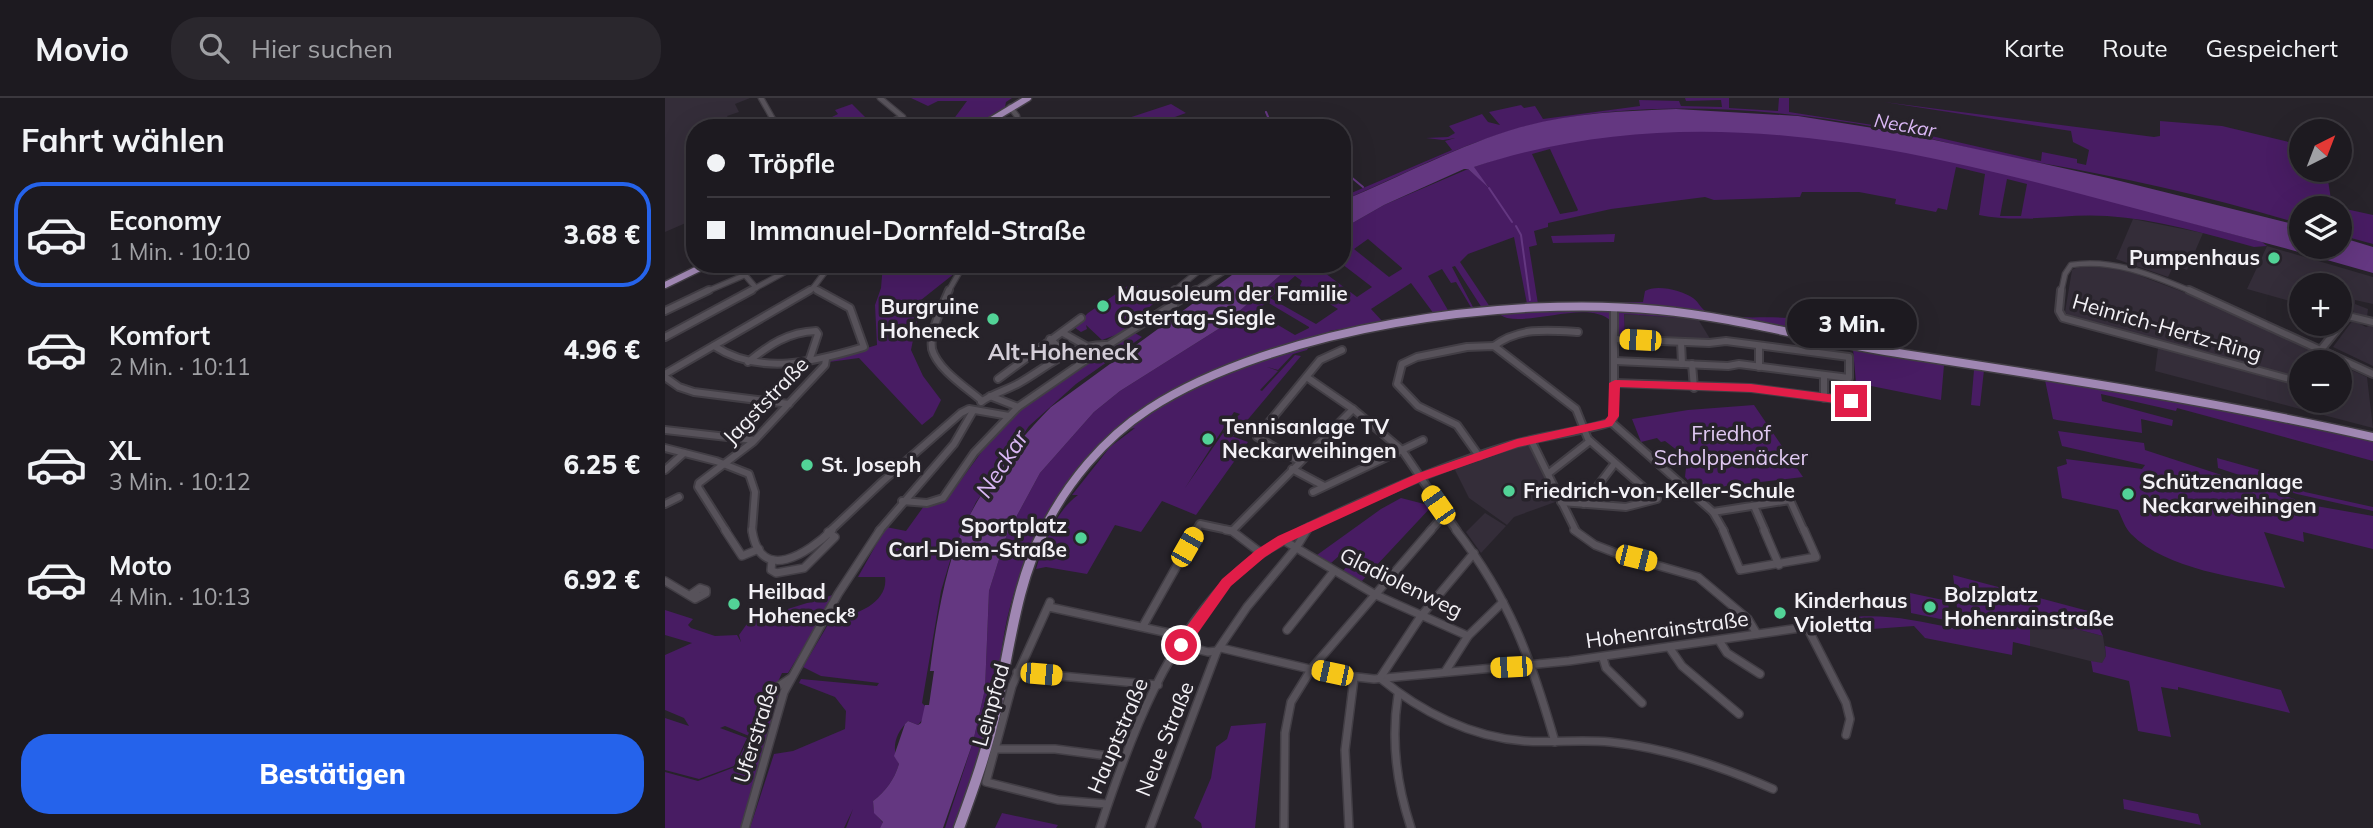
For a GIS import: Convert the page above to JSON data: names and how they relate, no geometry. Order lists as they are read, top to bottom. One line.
{"streets":{"street":["Heinrich-Hertz-Ring","Jagststraße","Gladiolenweg","Hohenrainstraße","Leinpfad","Uferstraße","Hauptstraße","Neue Straße"]},"crossings":[["Gladiolenweg","Hauptstraße"],["Gladiolenweg","Neue Straße"],["Hohenrainstraße","Hauptstraße"],["Hohenrainstraße","Neue Straße"],["Leinpfad","Hauptstraße"],["Hauptstraße","Neue Straße"]],"districts":["Alt-Hoheneck"],"water":["Neckar"],"parks":["Friedhof Scholppenäcker"],"places":["Pumpenhaus","Mausoleum der Familie Ostertag-Siegle","Burgruine Hoheneck","Tennisanlage TV Neckarweihingen","St. Joseph","Friedrich-von-Keller-Schule","Schützenanlage Neckarweihingen","Sportplatz Carl-Diem-Straße","Heilbad Hoheneck⁸","Bolzplatz Hohenrainstraße","Kinderhaus Violetta"],"north":"top right","page":{"header":"Movio","search":"Hier suchen","nav":["Karte","Route","Gespeichert"],"heading":"Fahrt wählen","map_buttons":["+","−"],"banner":["Tröpfle","Immanuel-Dornfeld-Straße"],"list":[{"name":"Economy","note":"1 Min. · 10:10","value":"3.68 €"},{"name":"Komfort","note":"2 Min. · 10:11","value":"4.96 €"},{"name":"XL","note":"3 Min. · 10:12","value":"6.25 €"},{"name":"Moto","note":"4 Min. · 10:13","value":"6.92 €"}],"bubble":"3 Min.","buttons":"Bestätigen"}}
